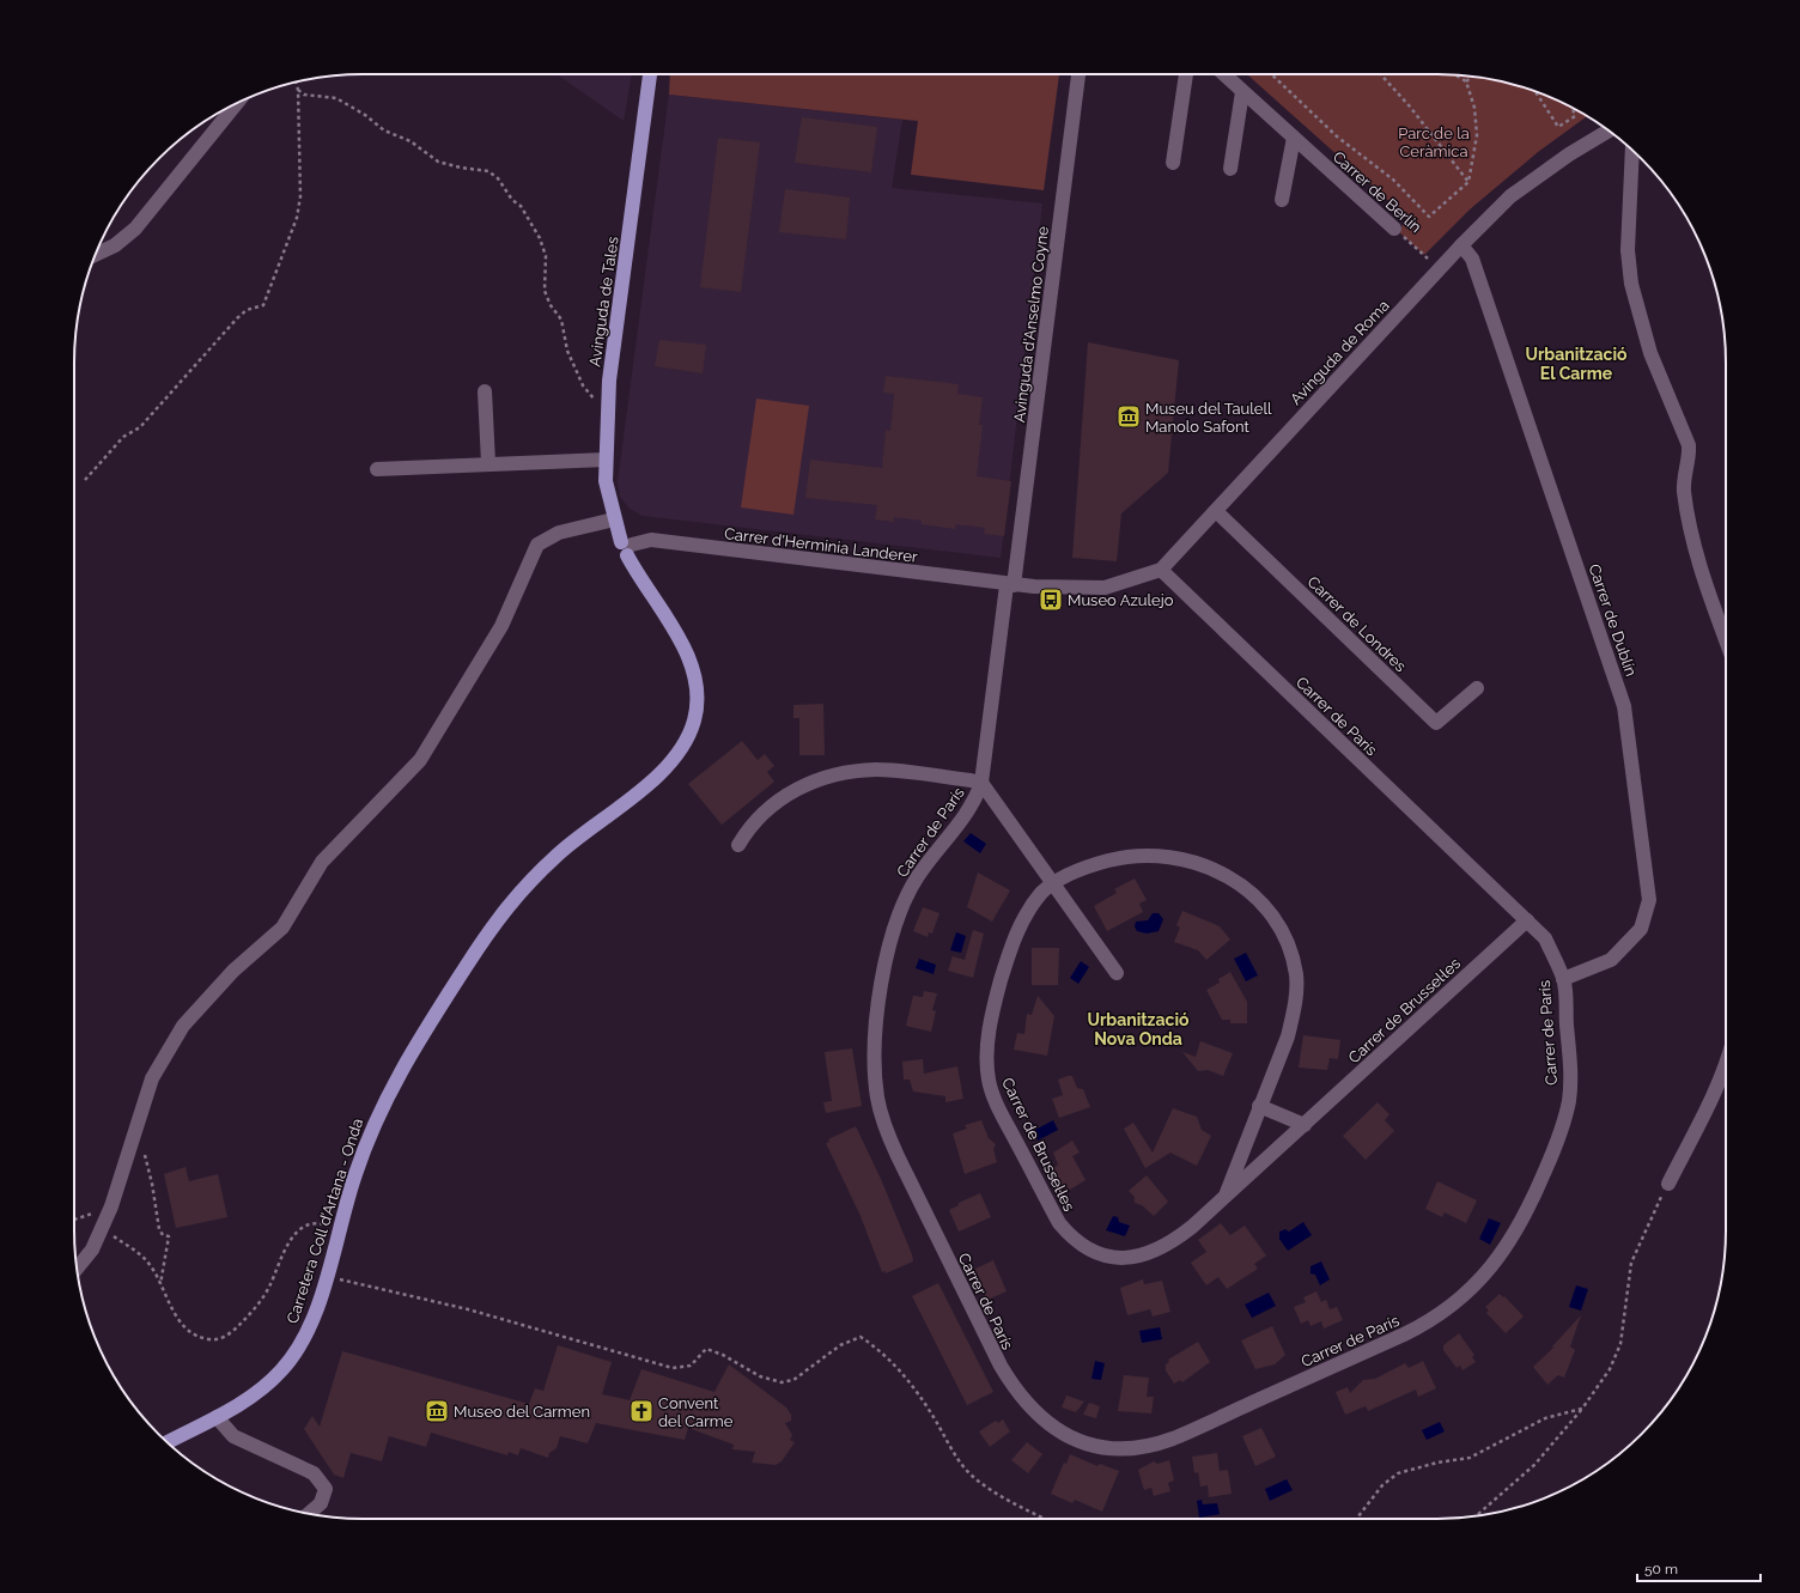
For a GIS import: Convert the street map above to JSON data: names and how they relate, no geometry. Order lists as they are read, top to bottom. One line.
{"streets":{"main road":["Avinguda de Tales","Carretera Coll d’Artana - Onda"],"street":["Carrer de Berlín","Avinguda d'Anselmo Coyne","Avinguda de Roma","Carrer d'Herminia Landerer","Carrer de Dublín","Carrer de Londres","Carrer de París","Carrer de Brussel·les"]},"crossings":[["Carrer de Berlín","Avinguda de Roma"],["Avinguda de Tales","Carrer d'Herminia Landerer"],["Avinguda de Tales","Carretera Coll d’Artana - Onda"],["Avinguda d'Anselmo Coyne","Avinguda de Roma"],["Avinguda d'Anselmo Coyne","Carrer d'Herminia Landerer"],["Avinguda d'Anselmo Coyne","Carrer de París"],["Avinguda de Roma","Carrer d'Herminia Landerer"],["Avinguda de Roma","Carrer de Dublín"],["Avinguda de Roma","Carrer de Londres"],["Avinguda de Roma","Carrer de París"],["Carrer d'Herminia Landerer","Carretera Coll d’Artana - Onda"],["Carrer de Dublín","Carrer de París"],["Carrer de París","Carrer de Brussel·les"]],"districts":["Urbanització El Carme","Urbanització Nova Onda"],"parks":["Parc de la Ceràmica"],"places":{"museum":["Museu del Taulell Manolo Safont","Museo del Carmen"],"bus stop":["Museo Azulejo"],"church":["Convent del Carme"]},"scale_bar":"50 m"}
